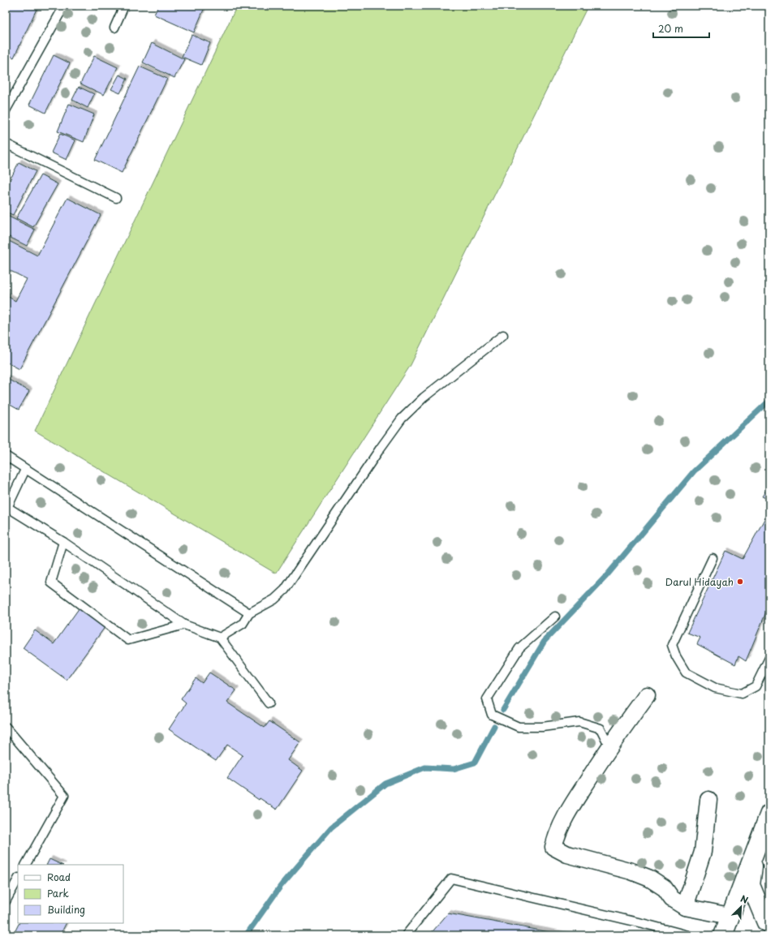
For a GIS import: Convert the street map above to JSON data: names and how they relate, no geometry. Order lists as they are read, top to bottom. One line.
{"places":["Darul Hidayah"],"legend":["Road","Park","Building"],"scale_bar":"20 m","north":"top right"}
